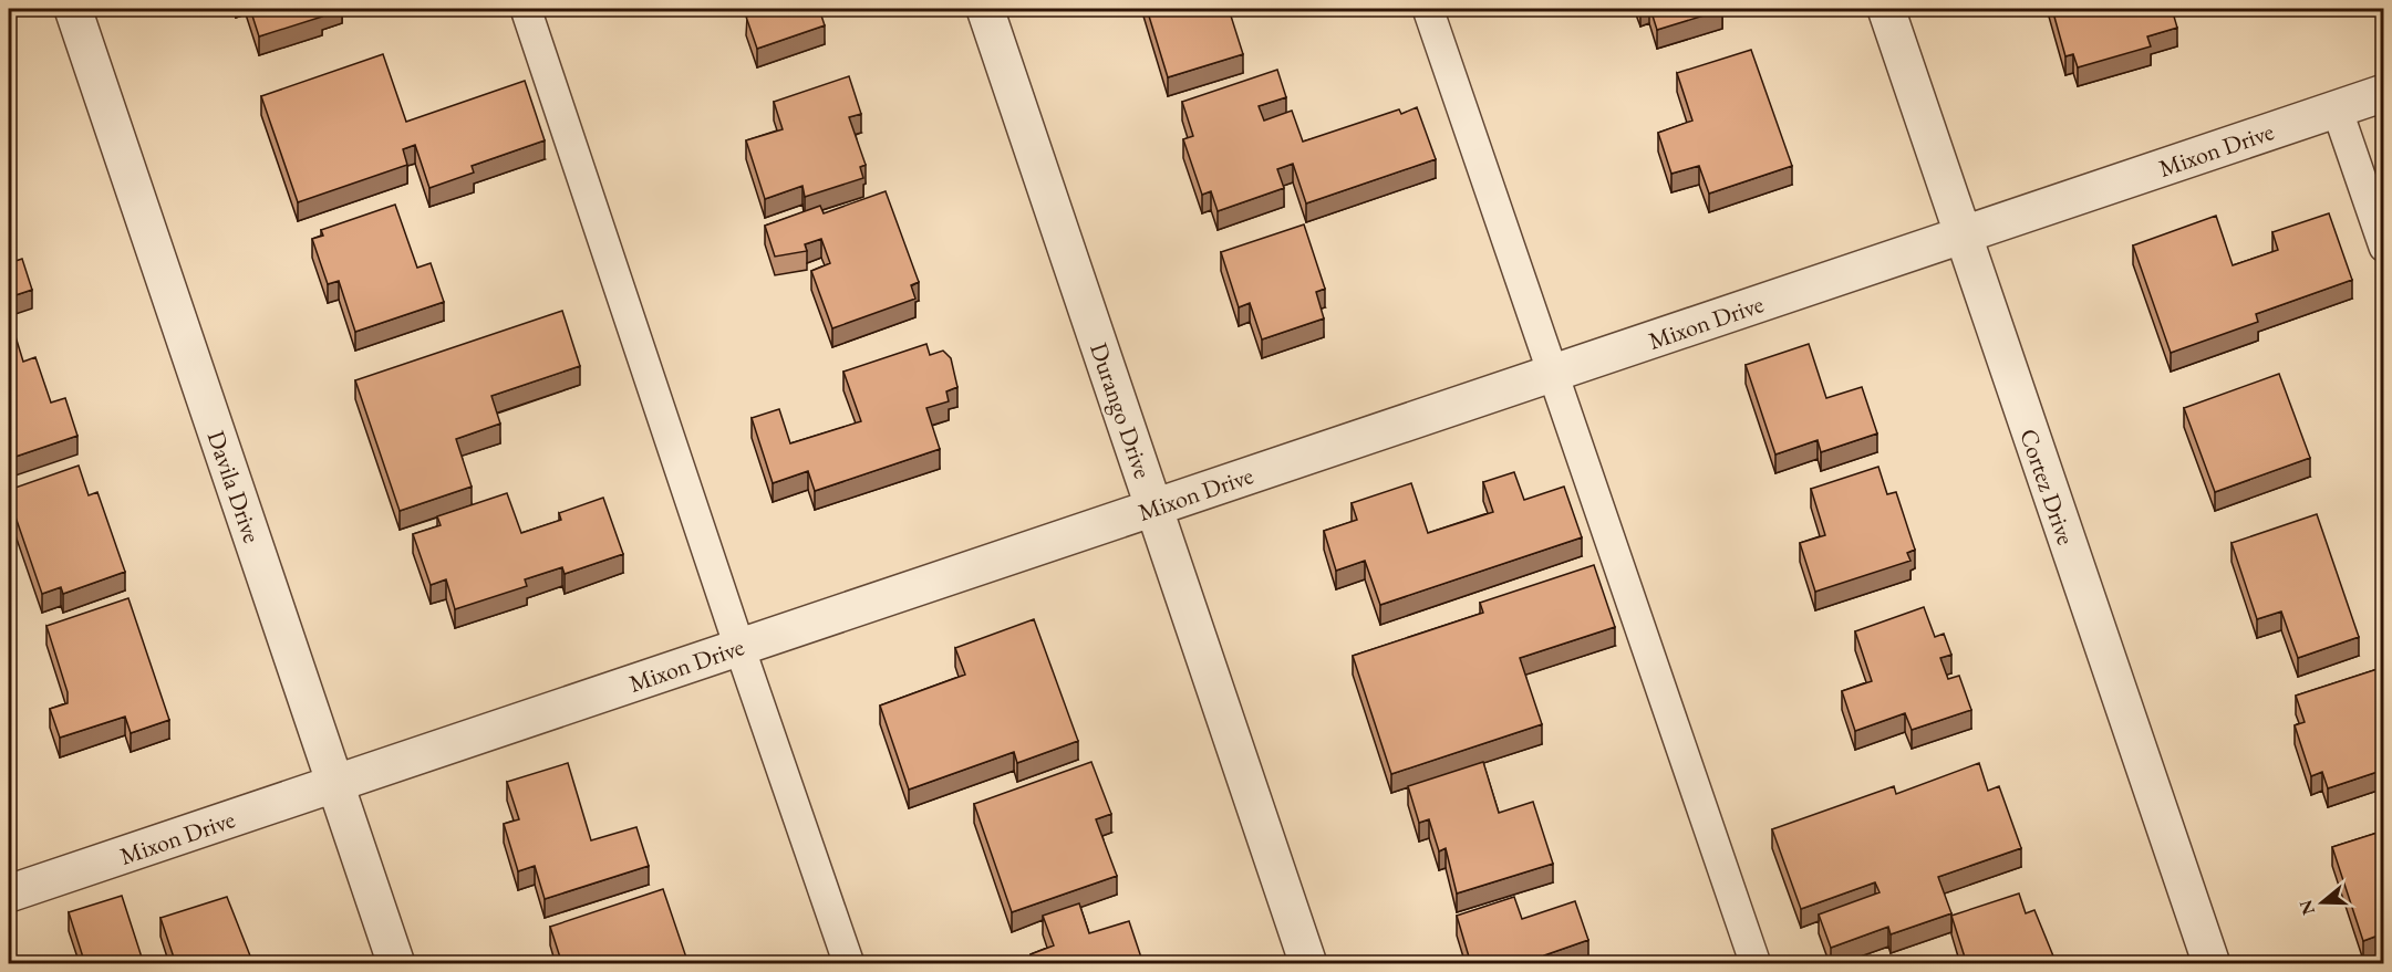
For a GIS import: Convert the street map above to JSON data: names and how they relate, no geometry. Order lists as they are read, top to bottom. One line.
{"streets":{"street":["Mixon Drive","Durango Drive","Davila Drive","Cortez Drive"]},"crossings":[["Mixon Drive","Durango Drive"],["Mixon Drive","Davila Drive"],["Mixon Drive","Cortez Drive"]],"north":"left"}
